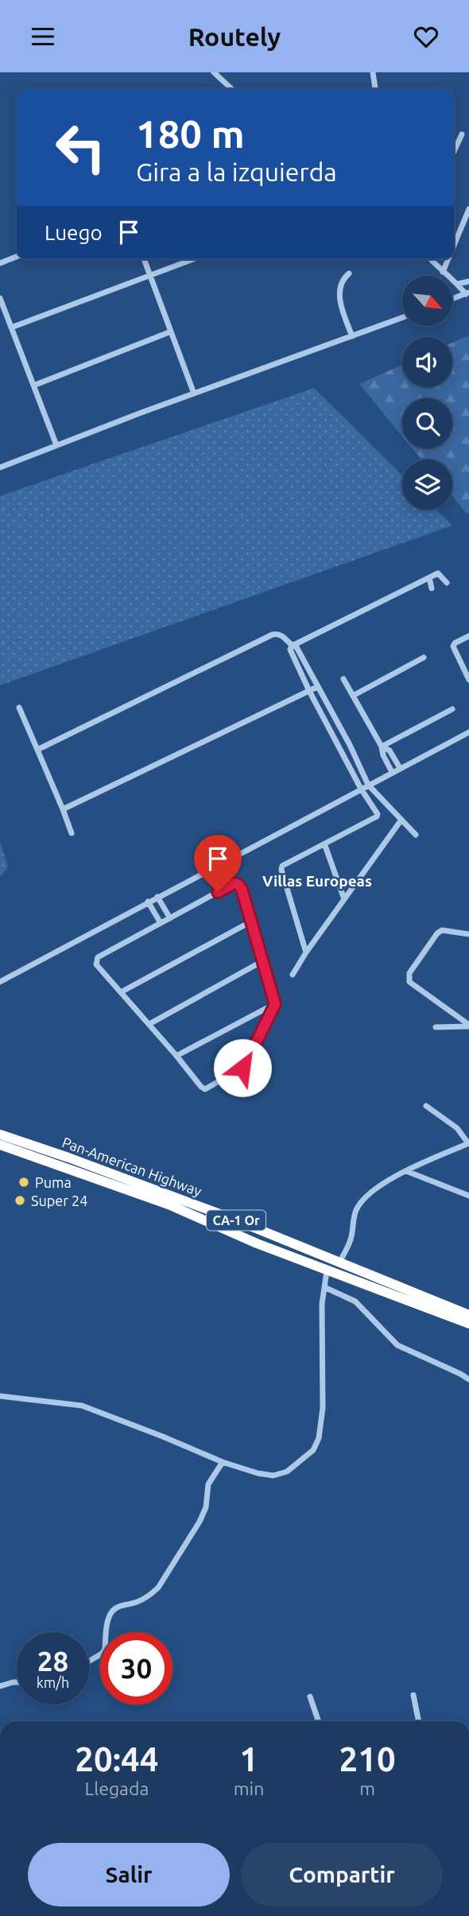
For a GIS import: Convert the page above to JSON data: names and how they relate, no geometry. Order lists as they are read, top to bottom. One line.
{"streets":{"highway":["Pan-American Highway","CA-1 Or"]},"districts":["Villas Europeas"],"places":["Puma","Super 24"],"north":"bottom right","page":{"header":"Routely","turn":["180 m","Gira a la izquierda"],"then":"Luego","speed":"28 km/h","limit":"30","eta":["20:44","Llegada","1","min","210","m"],"buttons":["Salir","Compartir"]}}
